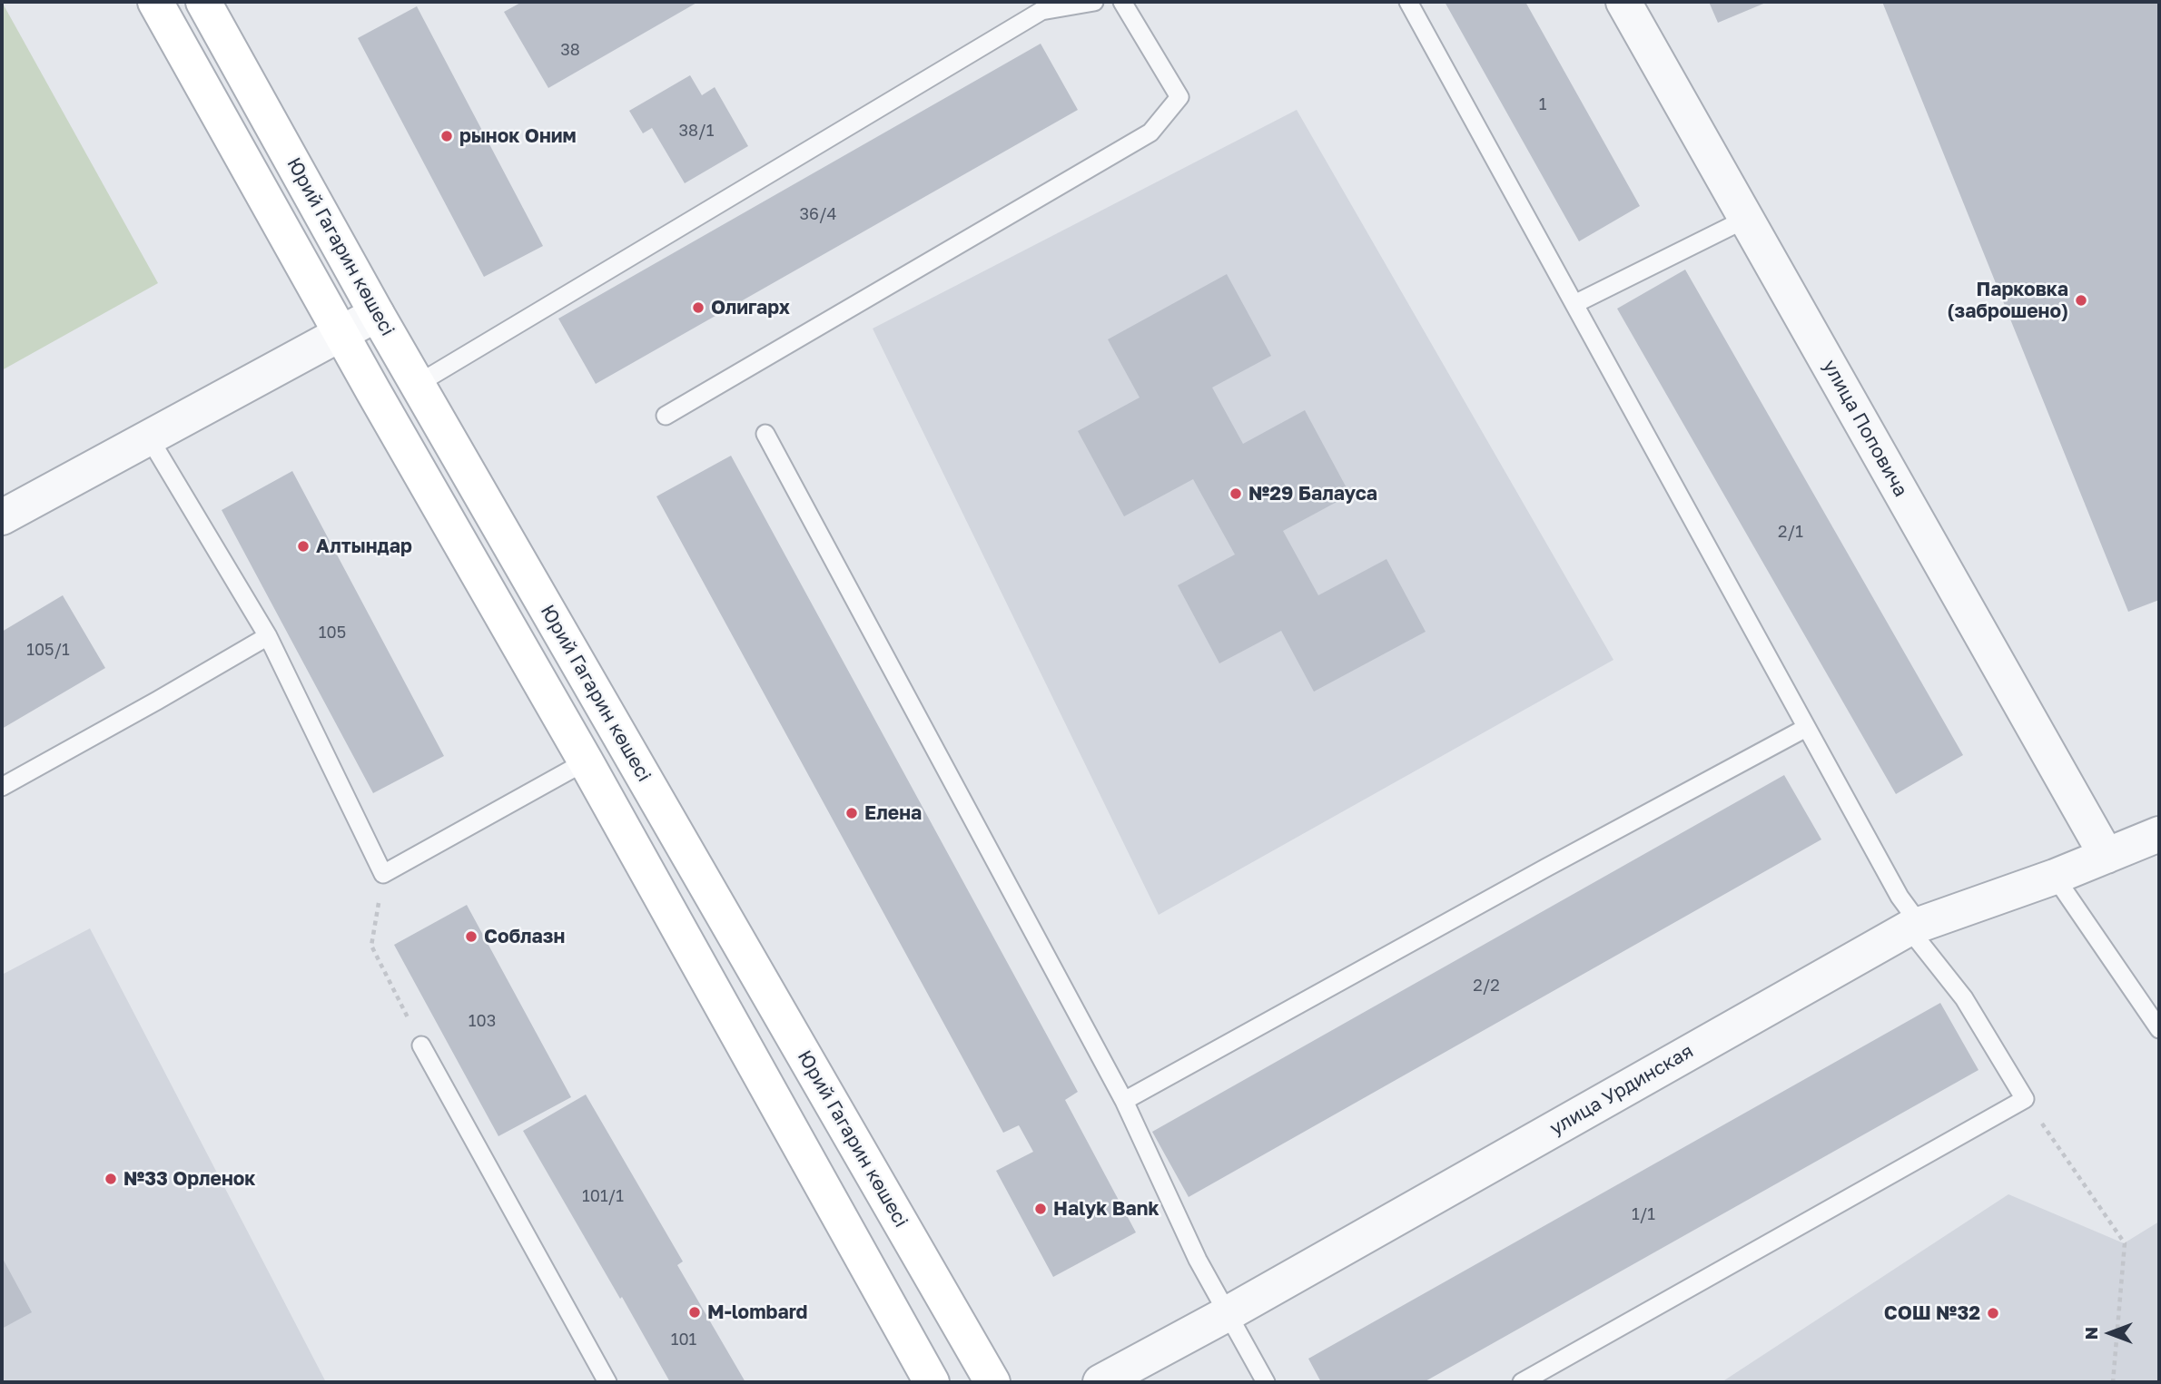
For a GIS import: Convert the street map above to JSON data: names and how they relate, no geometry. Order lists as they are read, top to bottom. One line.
{"streets":{"main road":["Юрий Гагарин көшесі"],"street":["улица Поповича","улица Урдинская"]},"crossings":[["улица Поповича","улица Урдинская"]],"places":["рынок Оним","Парковка (заброшено)","Олигарх","№29 Балауса","Алтындар","Елена","Соблазн","№33 Орленок","Halyk Bank","M-lombard","СОШ №32"],"house_numbers":["38","1","38/1","36/4","2/1","105","105/1","2/2","103","101/1","1/1","101"],"north":"left"}
